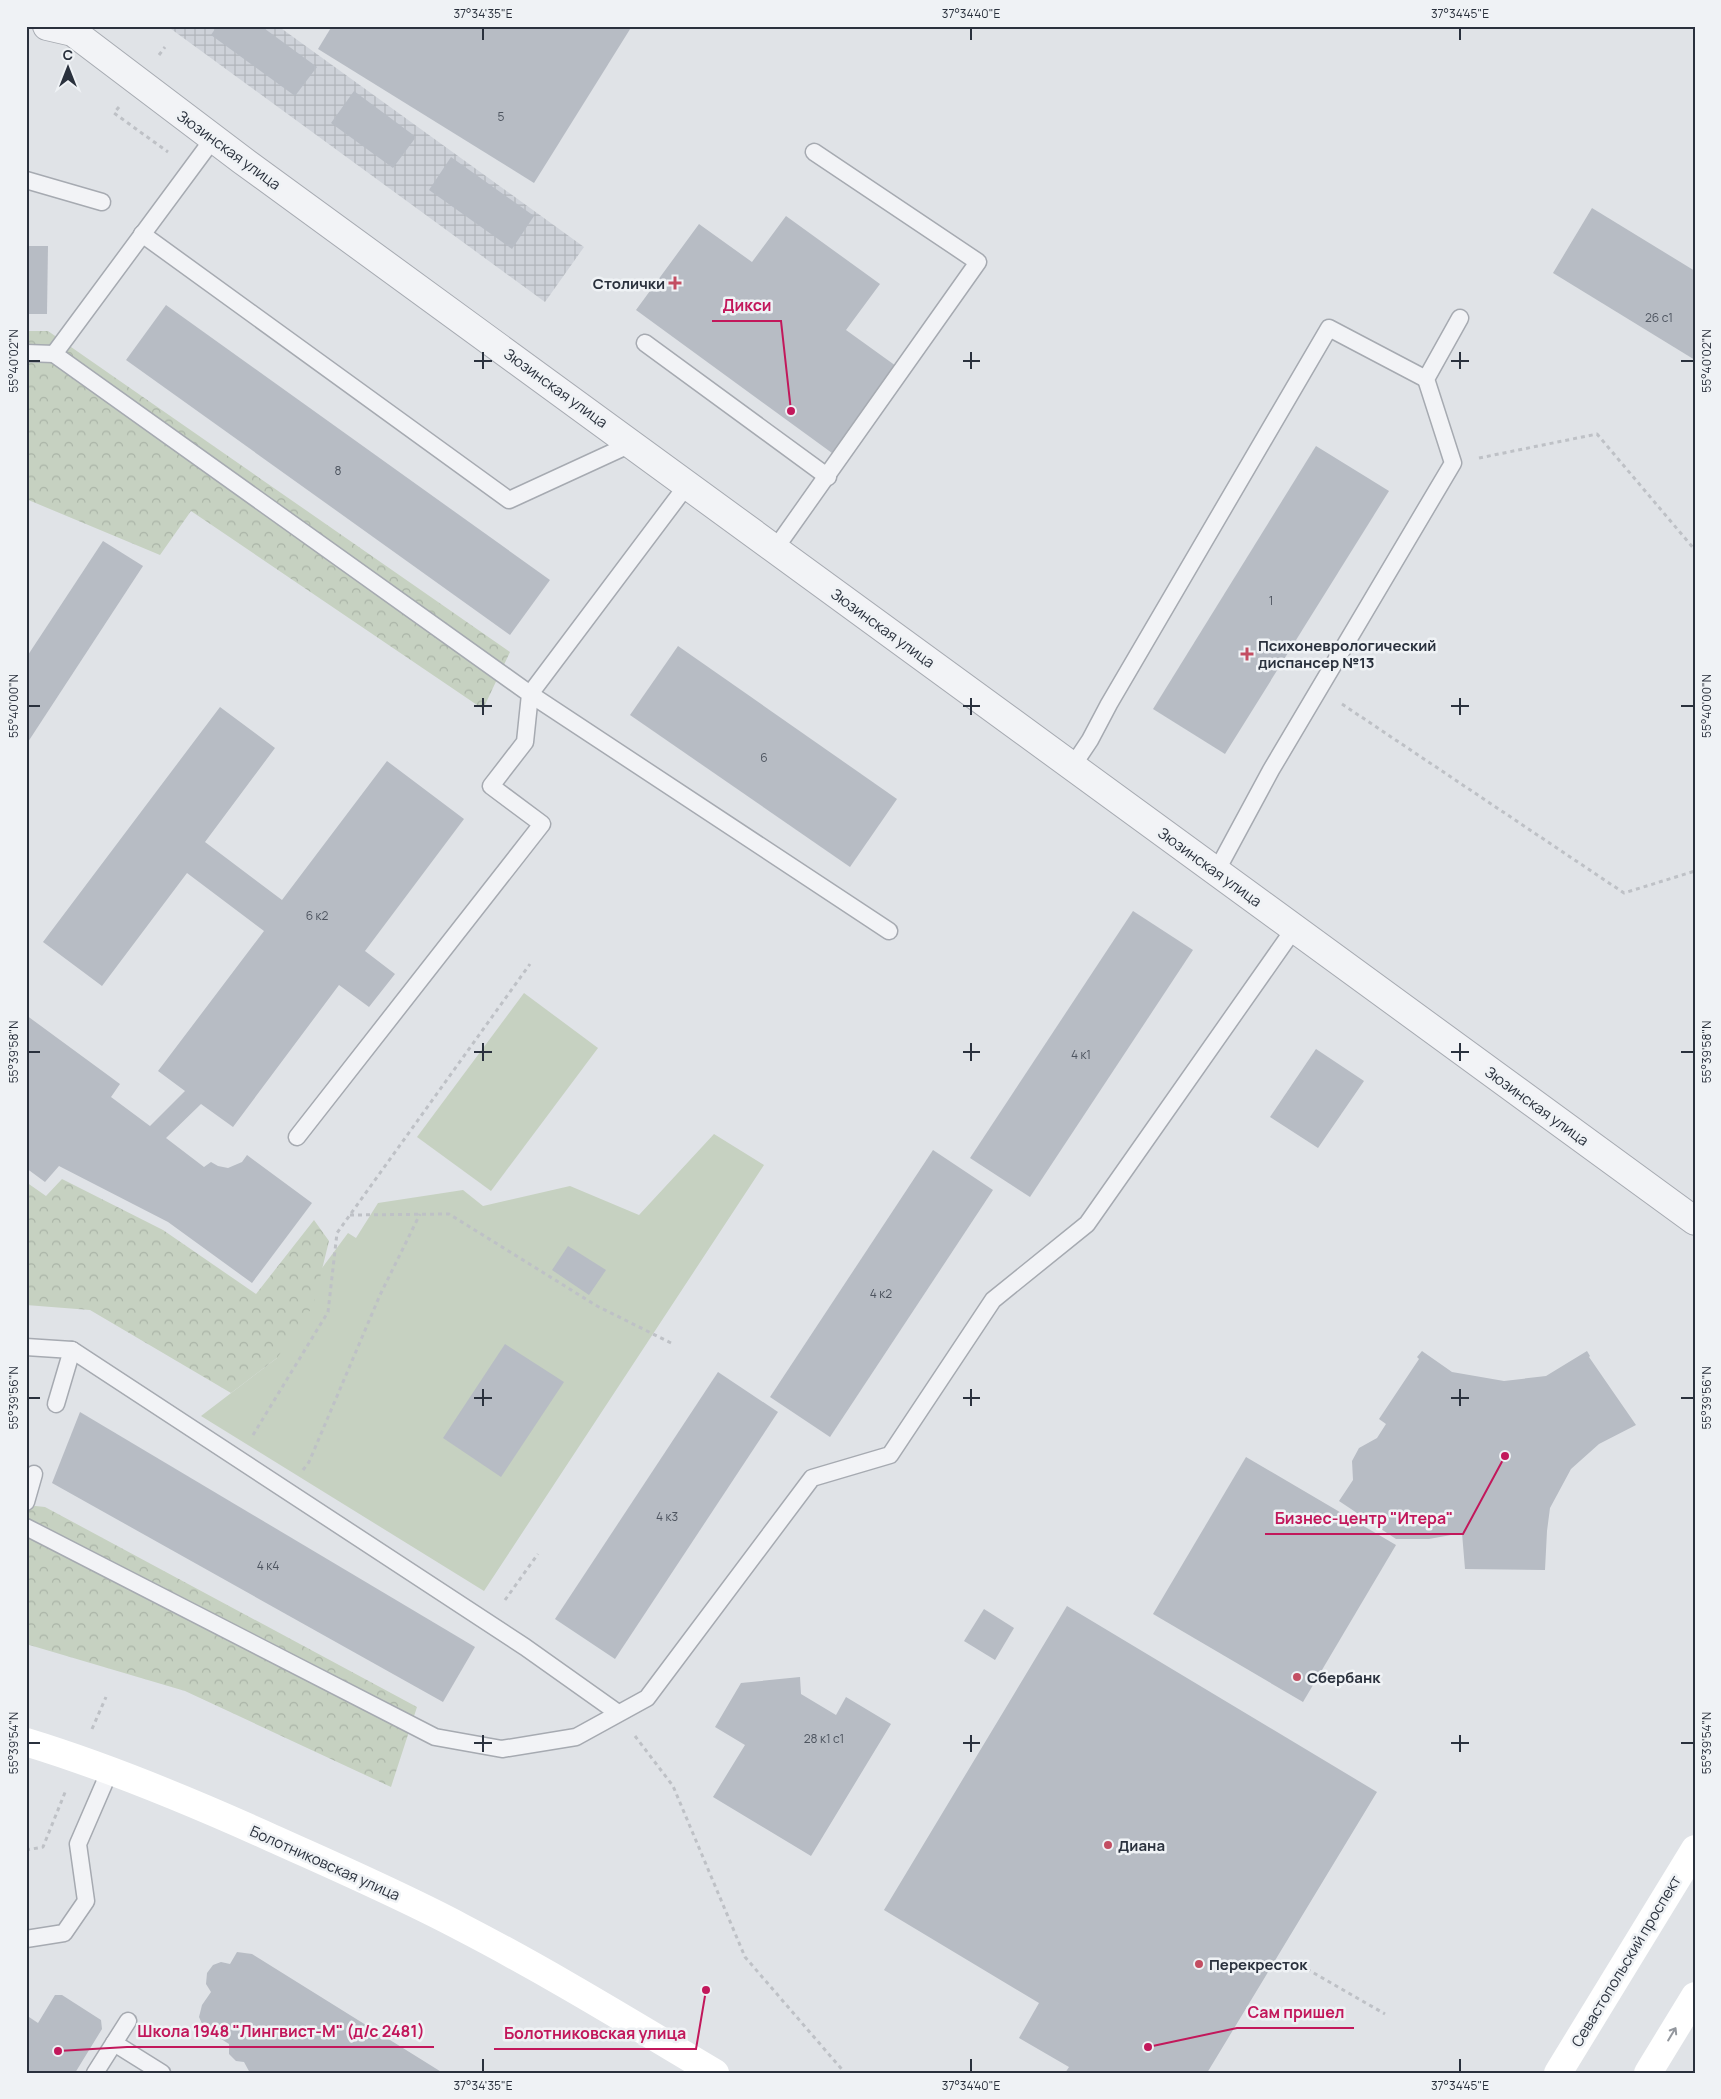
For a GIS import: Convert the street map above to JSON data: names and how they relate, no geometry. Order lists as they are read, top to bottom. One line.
{"streets":{"street":["Зюзинская улица","Болотниковская улица","Севастопольский проспект"]},"places":{"health":["Столички","Психоневрологический диспансер №13"],"other":["Дикси","Бизнес-центр \"Итера\"","Сбербанк","Диана","Перекресток","Болотниковская улица","Сам пришел","Школа 1948 \"Лингвист-М\" (д/с 2481)"]},"house_numbers":["5","26 с1","8","1","6","6 к2","4 к1","4 к2","4 к3","4 к4","28 к1 с1"],"north":"top","coordinates":["37°34'35\"E","37°34'40\"E","37°34'45\"E","55°40'02\"N","55°40'00\"N","55°39'58\"N","55°39'56\"N","55°39'54\"N"]}
